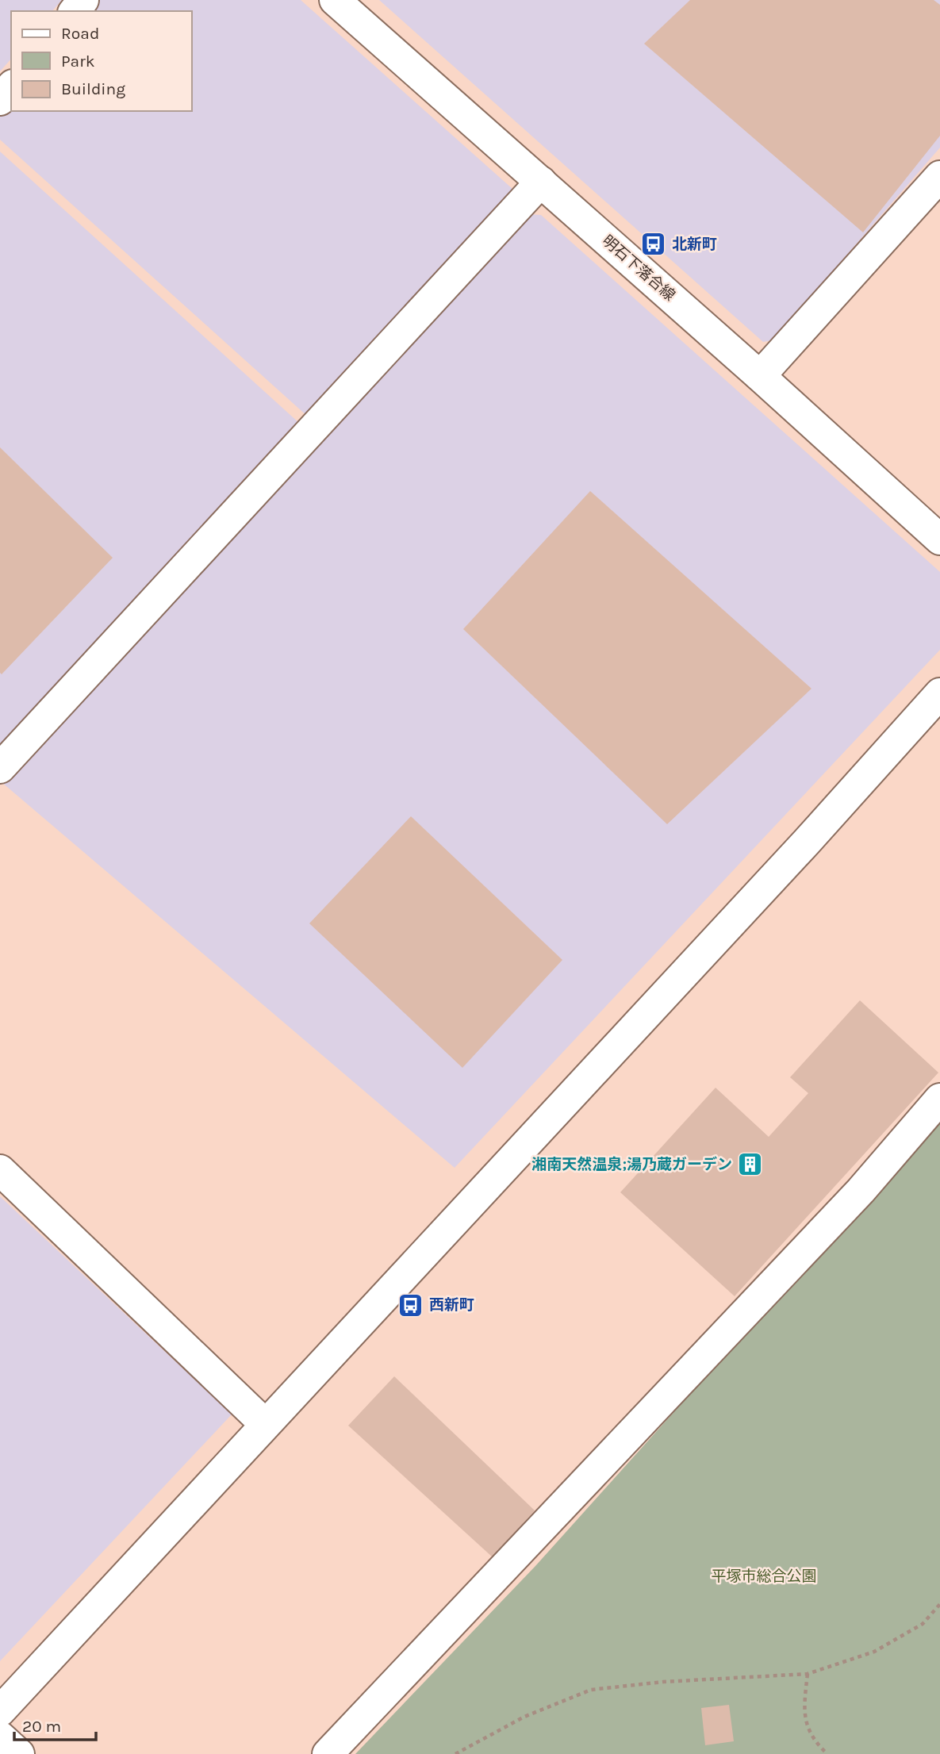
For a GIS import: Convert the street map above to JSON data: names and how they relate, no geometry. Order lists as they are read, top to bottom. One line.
{"streets":{"street":["明石下落合線"]},"parks":["平塚市総合公園"],"places":{"bus stop":["北新町","西新町"],"building":["湘南天然温泉;湯乃蔵ガーデン"]},"legend":["Road","Park","Building"],"scale_bar":"20 m"}
